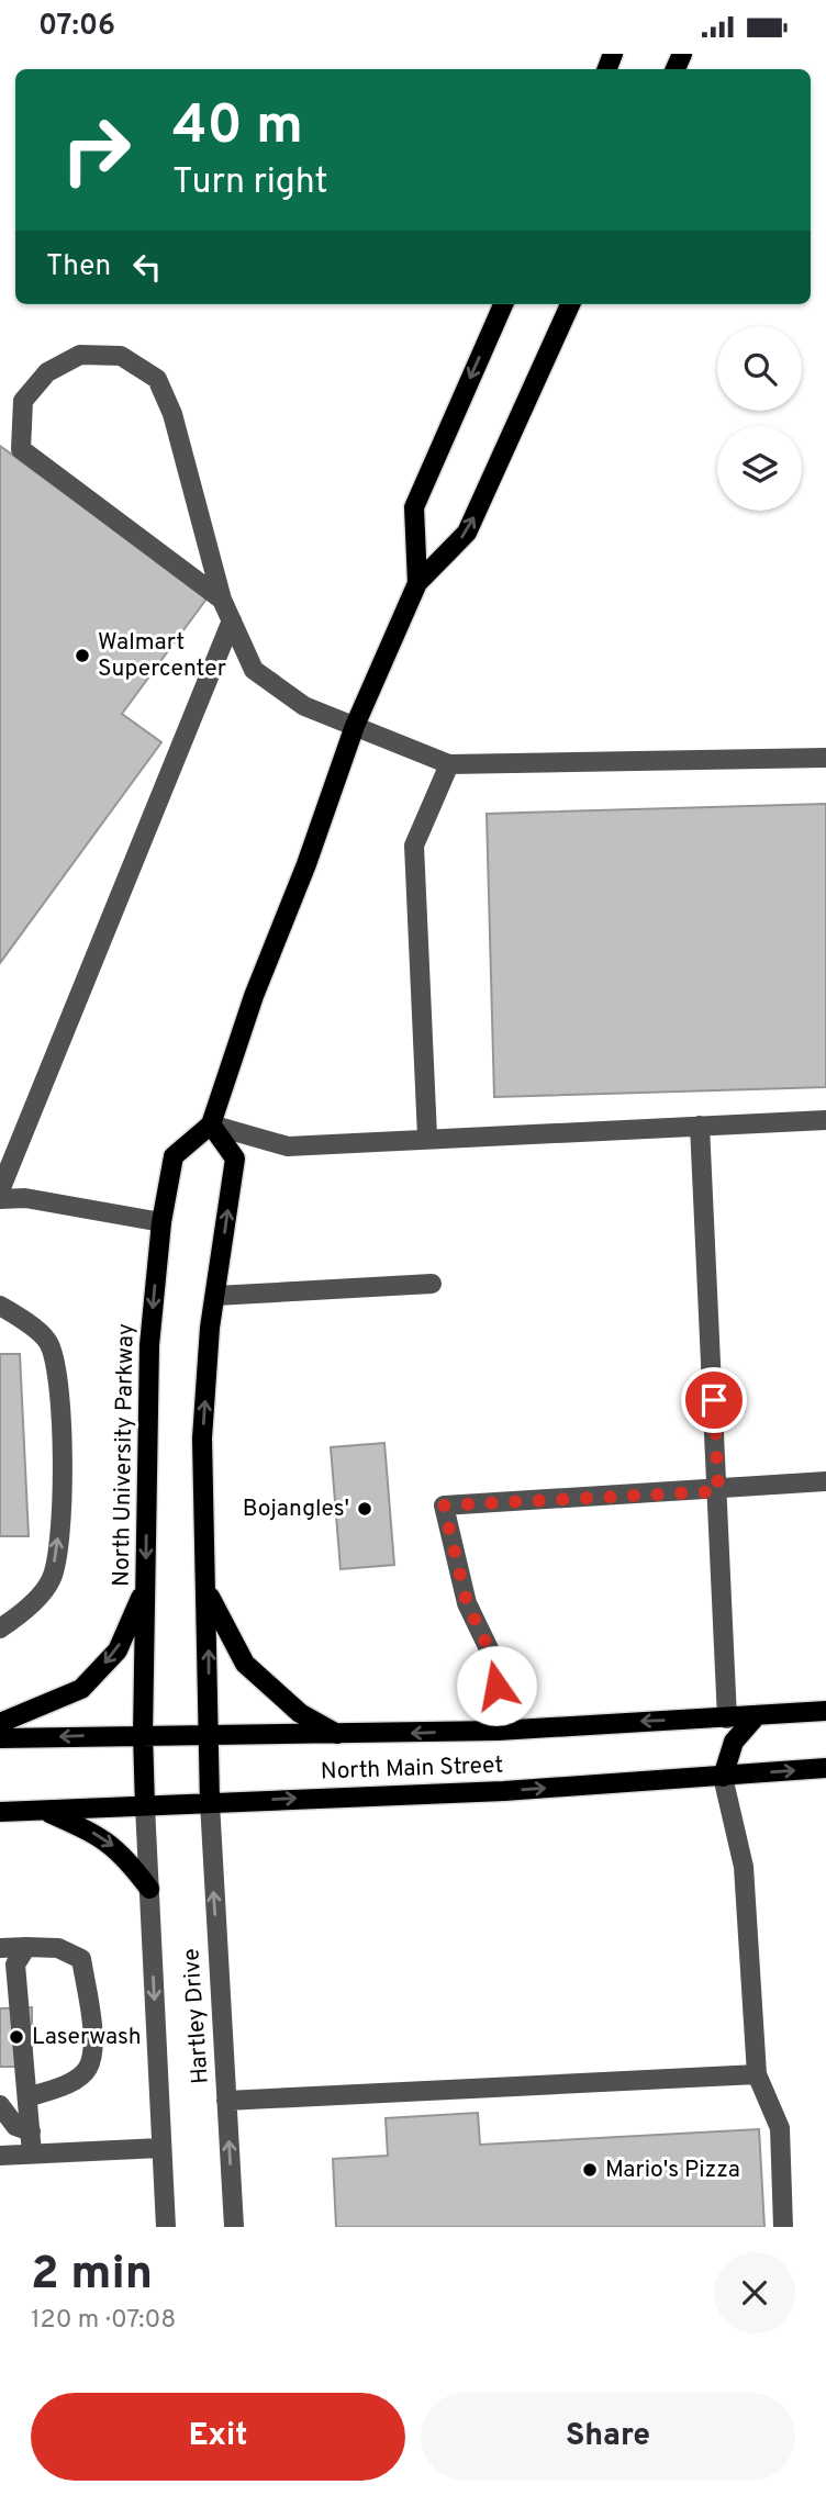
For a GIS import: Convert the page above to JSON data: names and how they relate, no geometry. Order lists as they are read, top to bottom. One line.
{"streets":{"main road":["North University Parkway","North Main Street"],"street":["Hartley Drive"]},"crossings":[["North University Parkway","North Main Street"],["North University Parkway","Hartley Drive"],["North Main Street","Hartley Drive"]],"places":["Walmart Supercenter","Bojangles'","Laserwash","Mario's Pizza"],"page":{"status":"07:06","turn":["40 m","Turn right"],"then":"Then","heading":["2 min","120 m · 07:08"],"buttons":["Exit","Share"]}}
